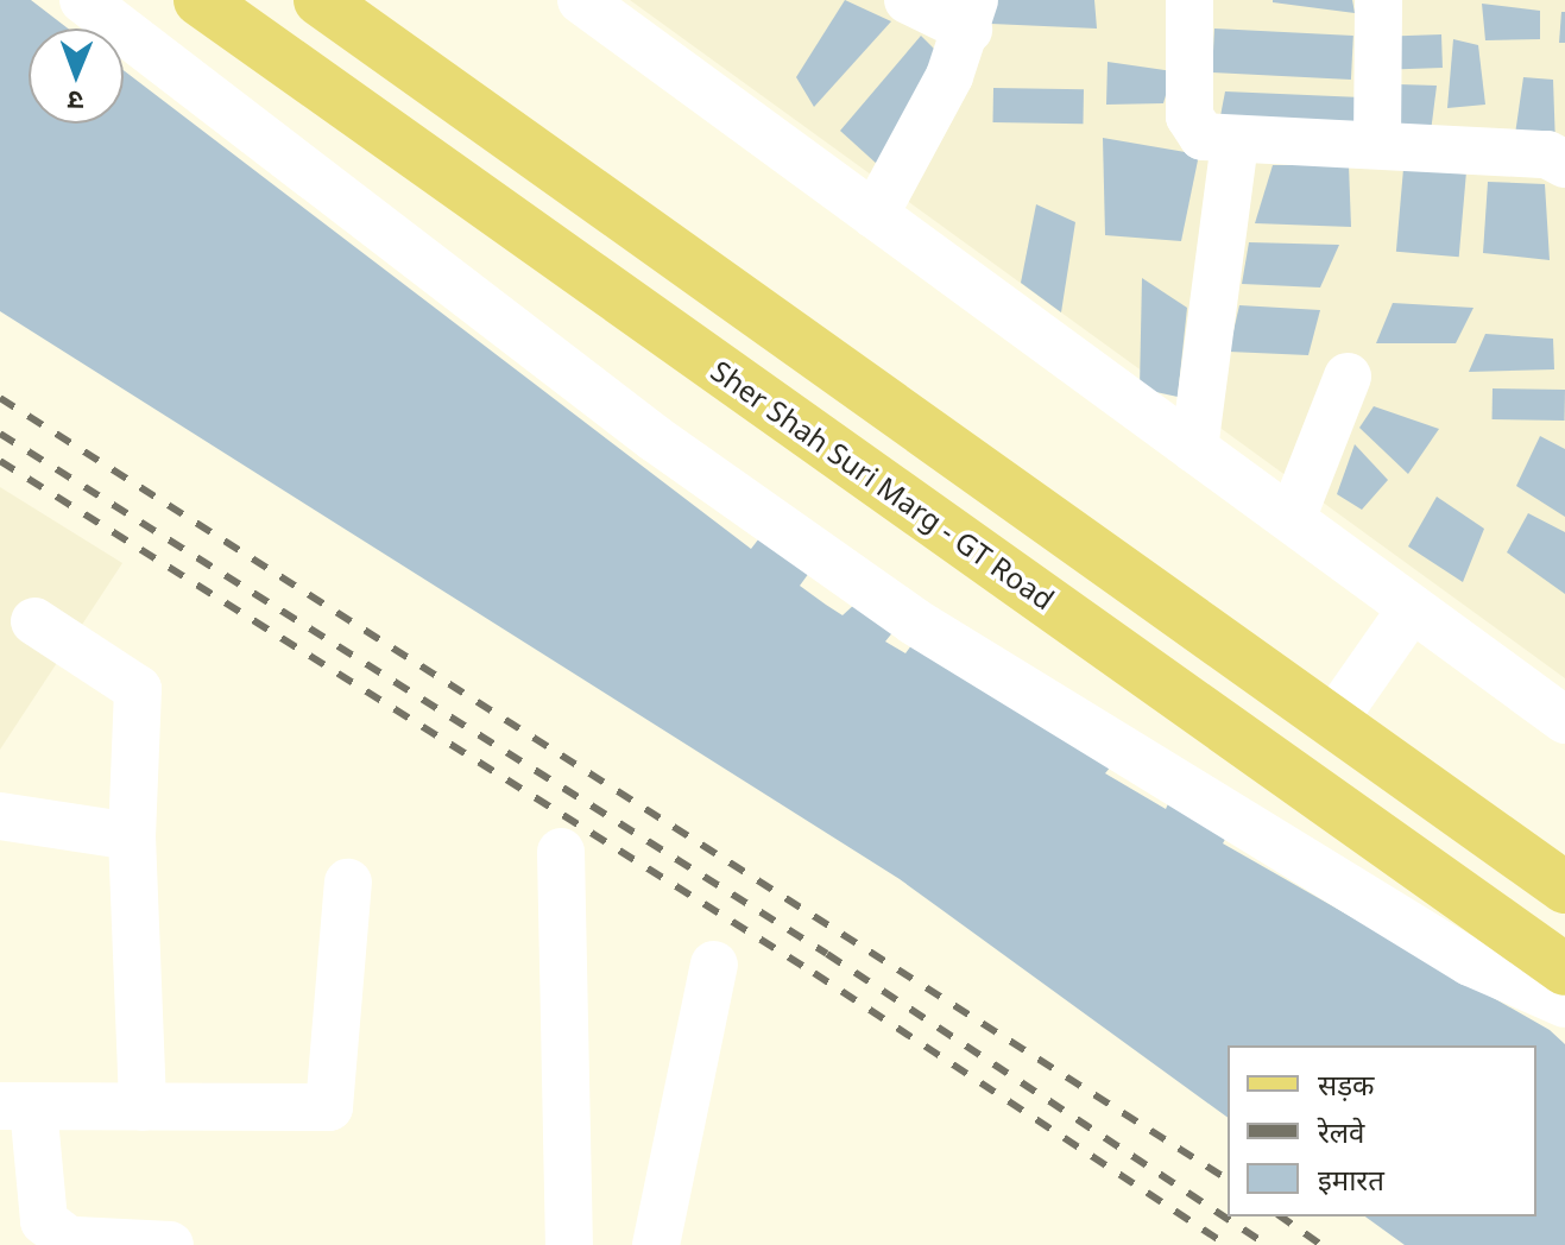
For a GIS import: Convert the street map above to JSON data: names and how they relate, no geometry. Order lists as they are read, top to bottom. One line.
{"streets":{"main road":["Sher Shah Suri Marg - GT Road"]},"legend":["सड़क","रेलवे","इमारत"],"north":"bottom"}
